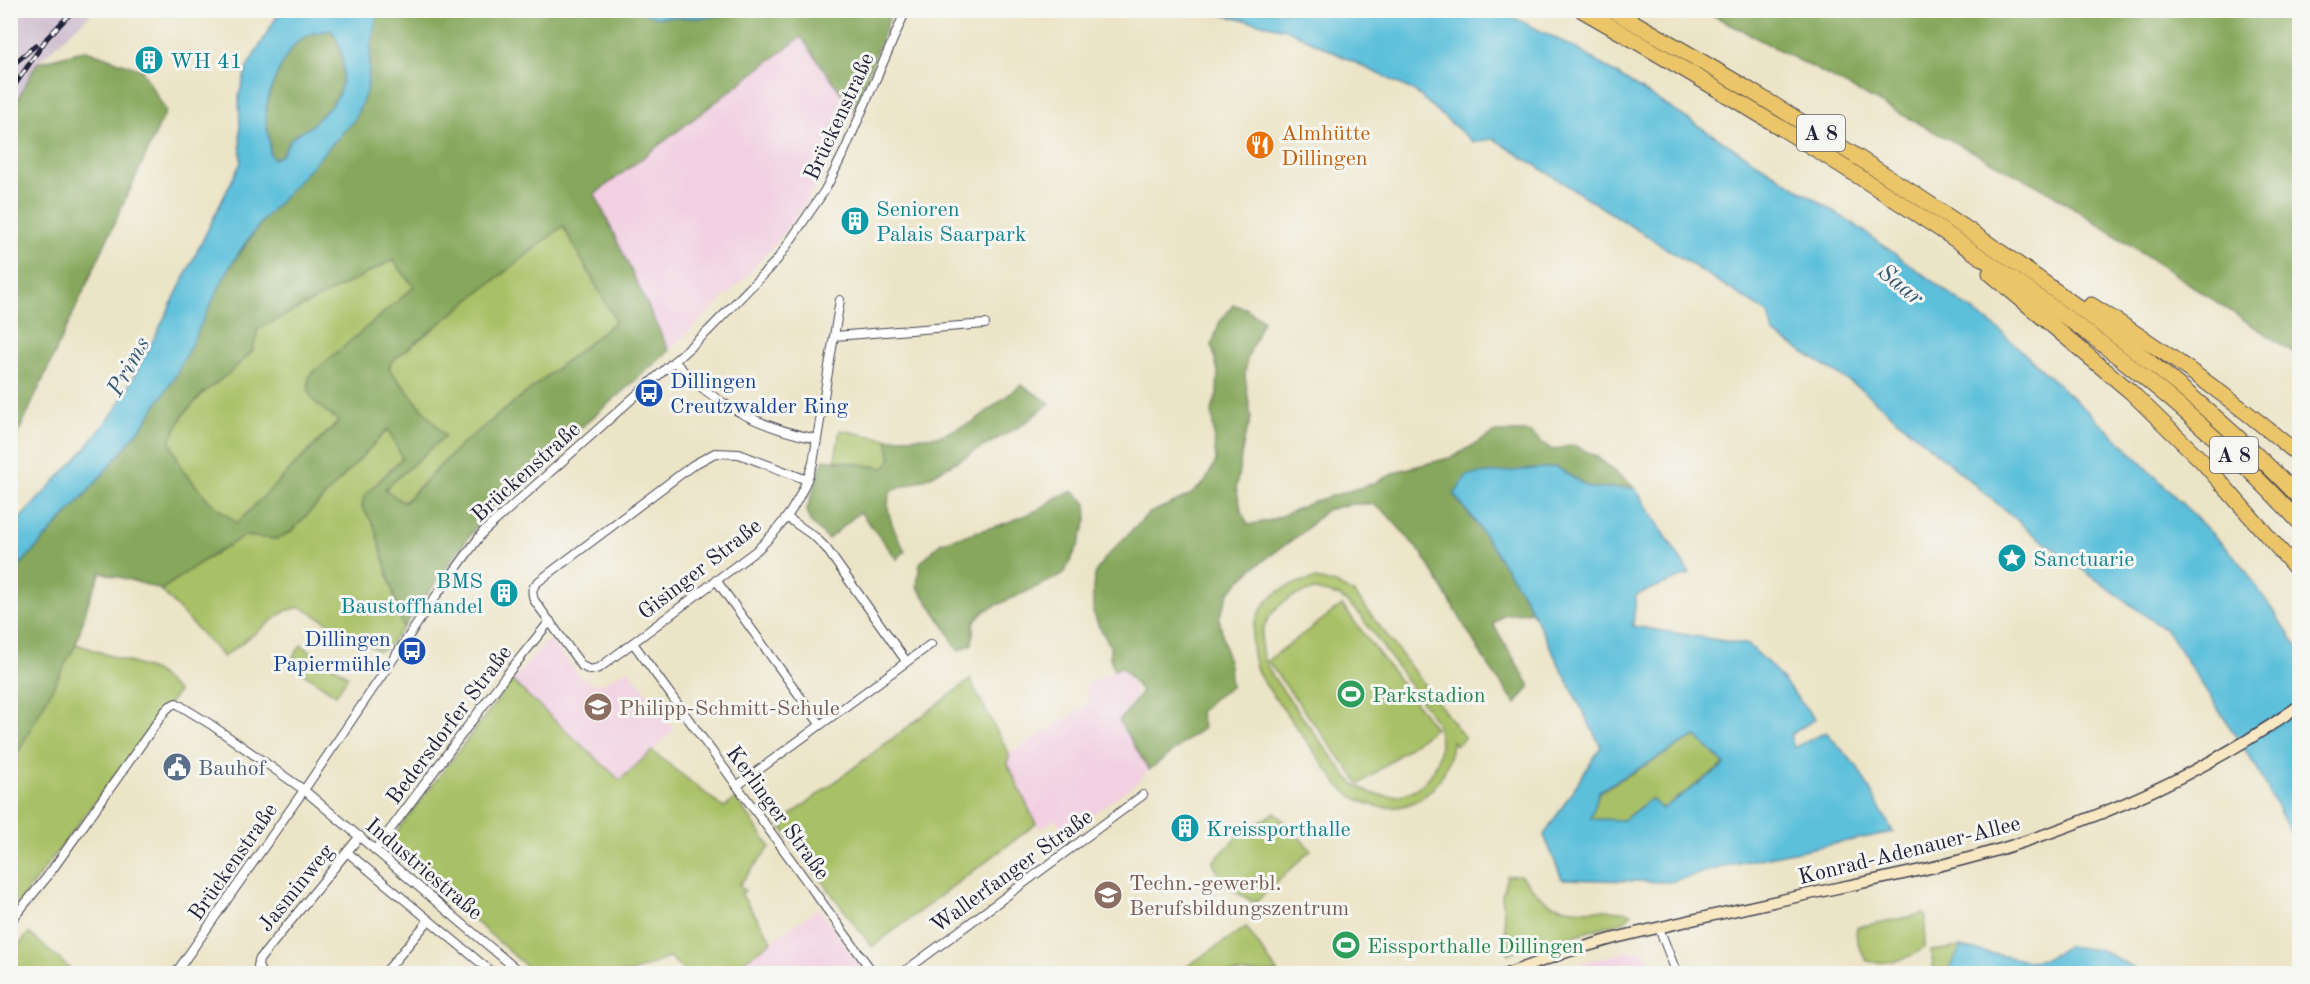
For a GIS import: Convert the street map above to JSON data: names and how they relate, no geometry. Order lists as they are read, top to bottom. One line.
{"streets":{"highway":["A 8"],"street":["Brückenstraße","Gisinger Straße","Bedersdorfer Straße","Kerlinger Straße","Konrad-Adenauer-Allee","Industriestraße","Wallerfanger Straße","Jasminweg"]},"crossings":[["Brückenstraße","Industriestraße"],["Gisinger Straße","Bedersdorfer Straße"],["Gisinger Straße","Kerlinger Straße"],["Bedersdorfer Straße","Industriestraße"],["Industriestraße","Jasminweg"]],"water":["Saar","Prims"],"places":{"building":["WH 41","Senioren Palais Saarpark","BMS Baustoffhandel","Kreissporthalle"],"restaurant":["Almhütte Dillingen"],"bus stop":["Dillingen Creutzwalder Ring","Dillingen Papiermühle"],"place":["Sanctuarie"],"sports":["Parkstadion","Eissporthalle Dillingen"],"school or university":["Philipp-Schmitt-Schule","Techn.-gewerbl. Berufsbildungszentrum"],"public building":["Bauhof"]}}
